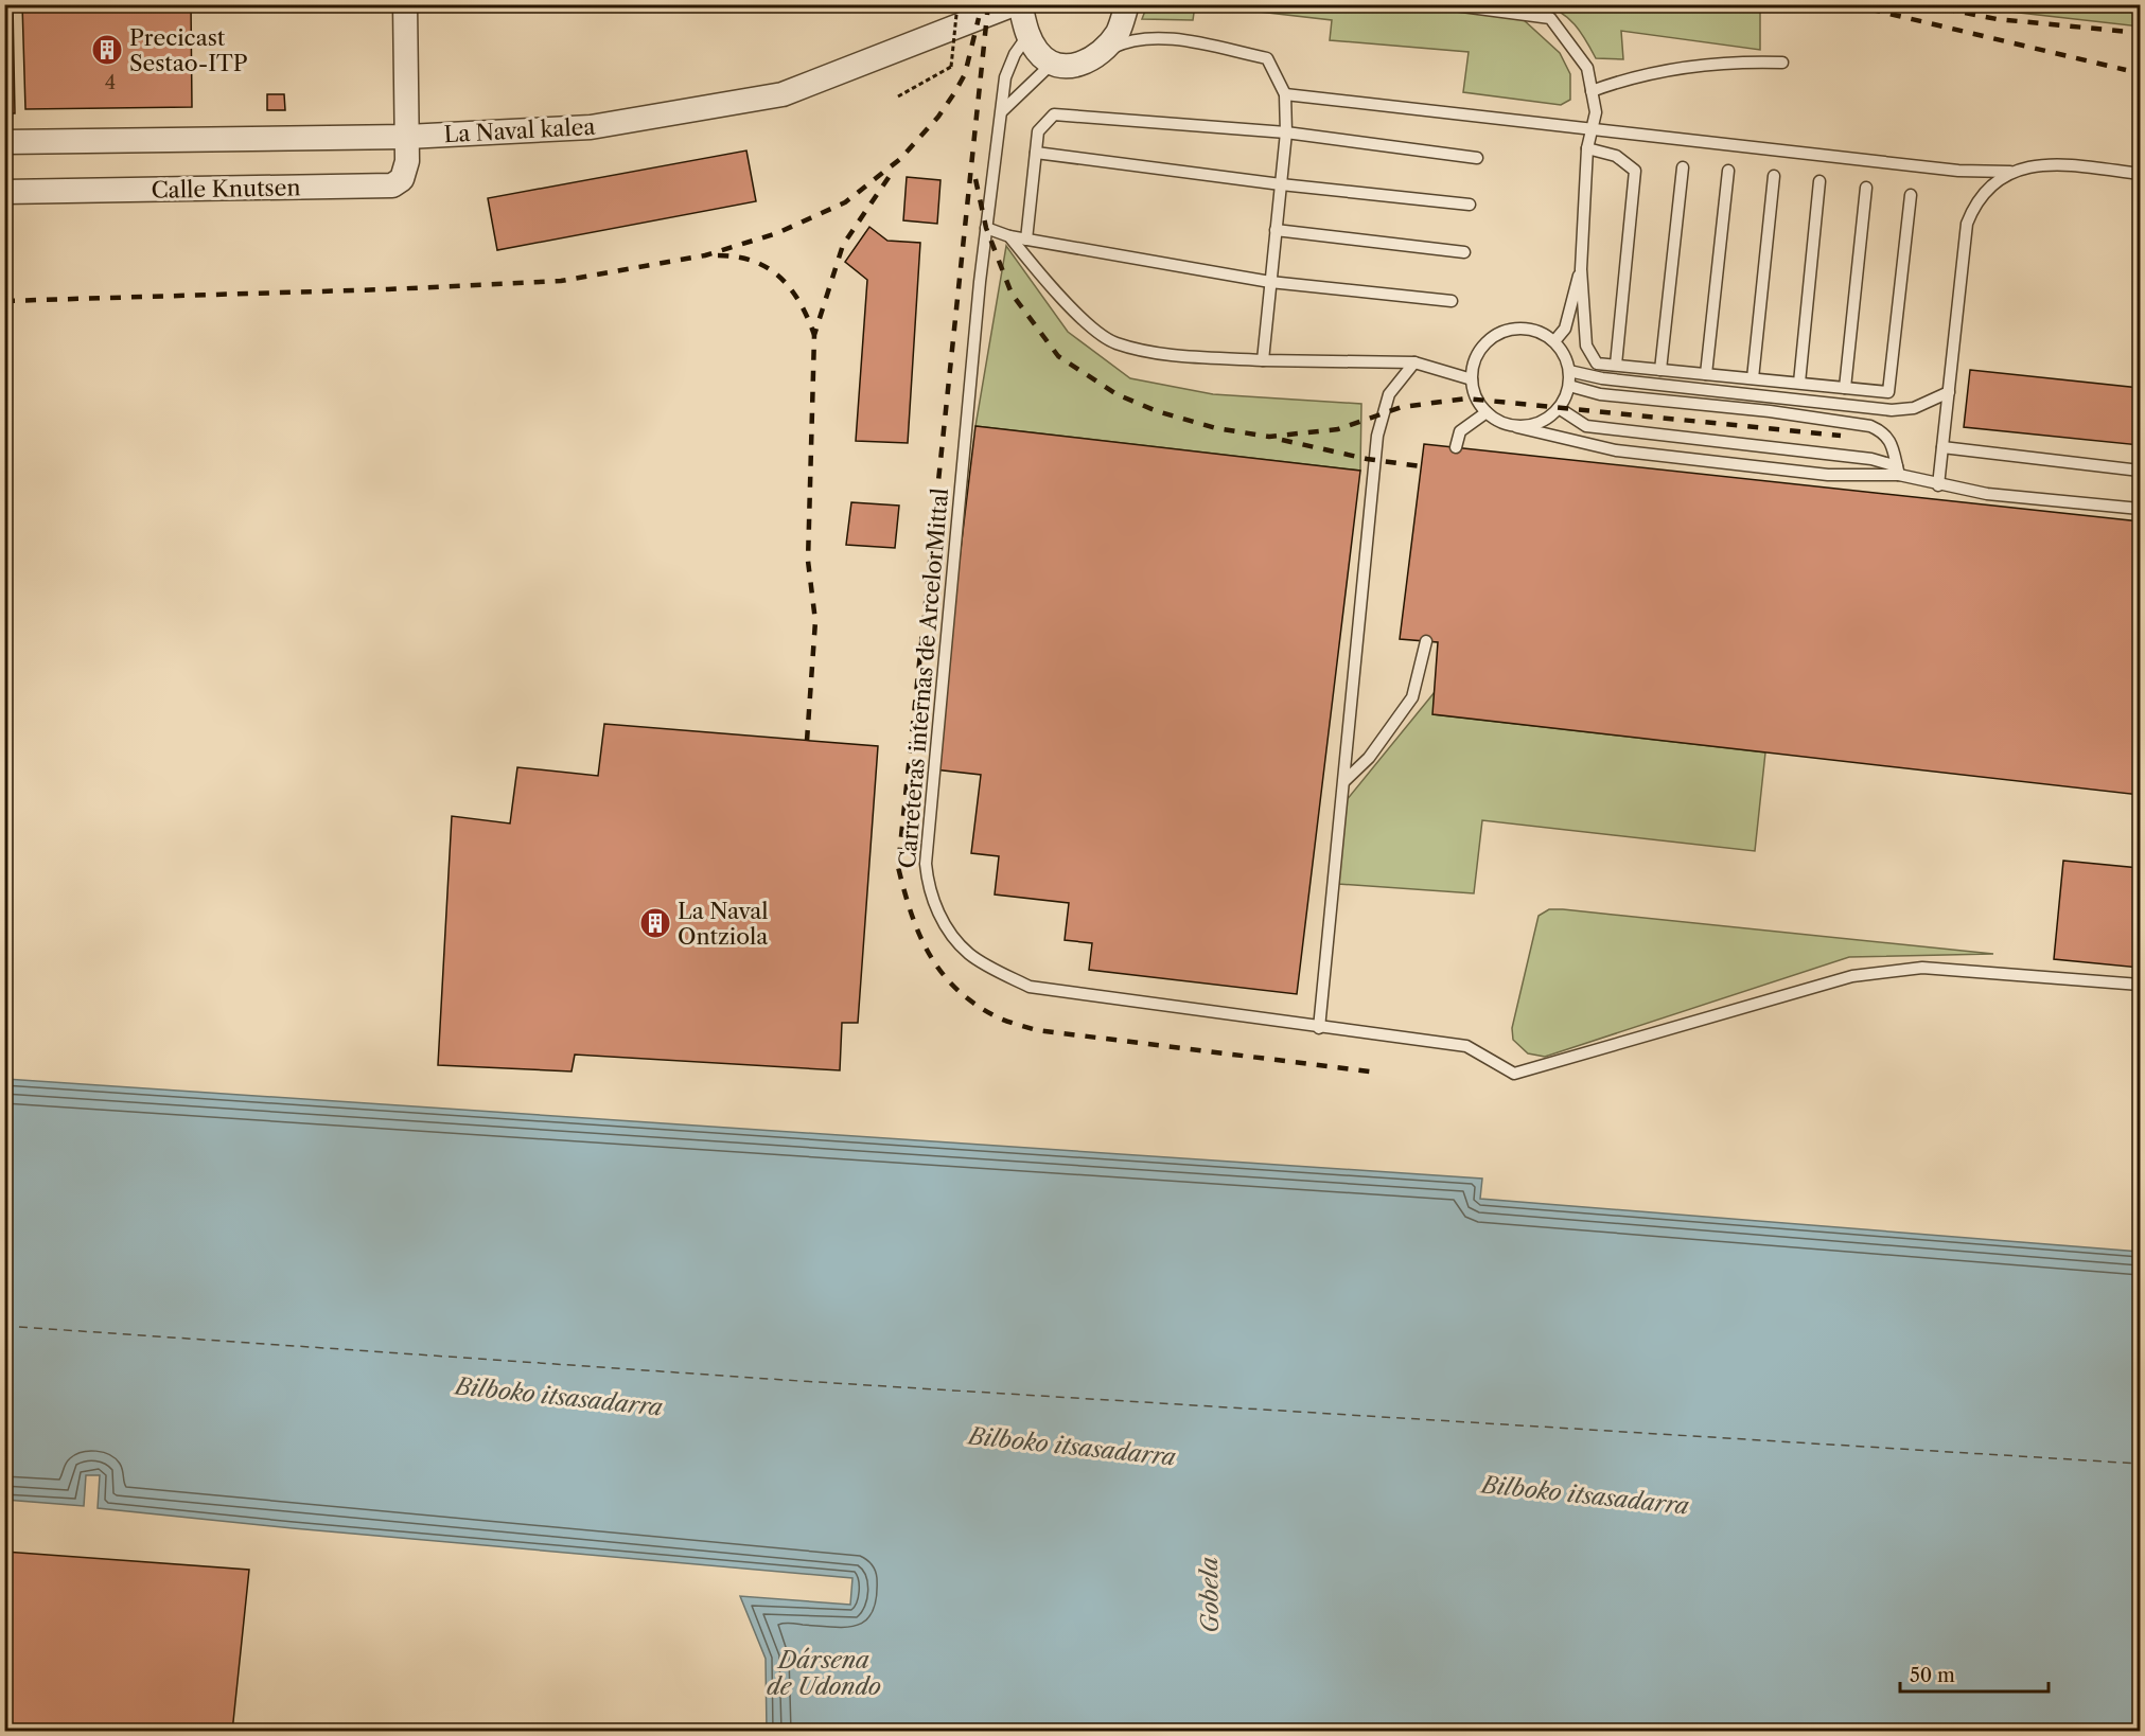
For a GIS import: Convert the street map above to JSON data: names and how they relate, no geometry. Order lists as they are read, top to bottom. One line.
{"streets":{"street":["La Naval kalea","Calle Knutsen"],"lane":["Carreteras internas de ArcelorMittal"]},"crossings":[["La Naval kalea","Calle Knutsen"]],"water":["Bilboko itsasadarra","Gobela","Dársena de Udondo"],"places":{"building":["Precicast Sestao-ITP","La Naval Ontziola"]},"house_numbers":["4"],"scale_bar":"50 m"}
